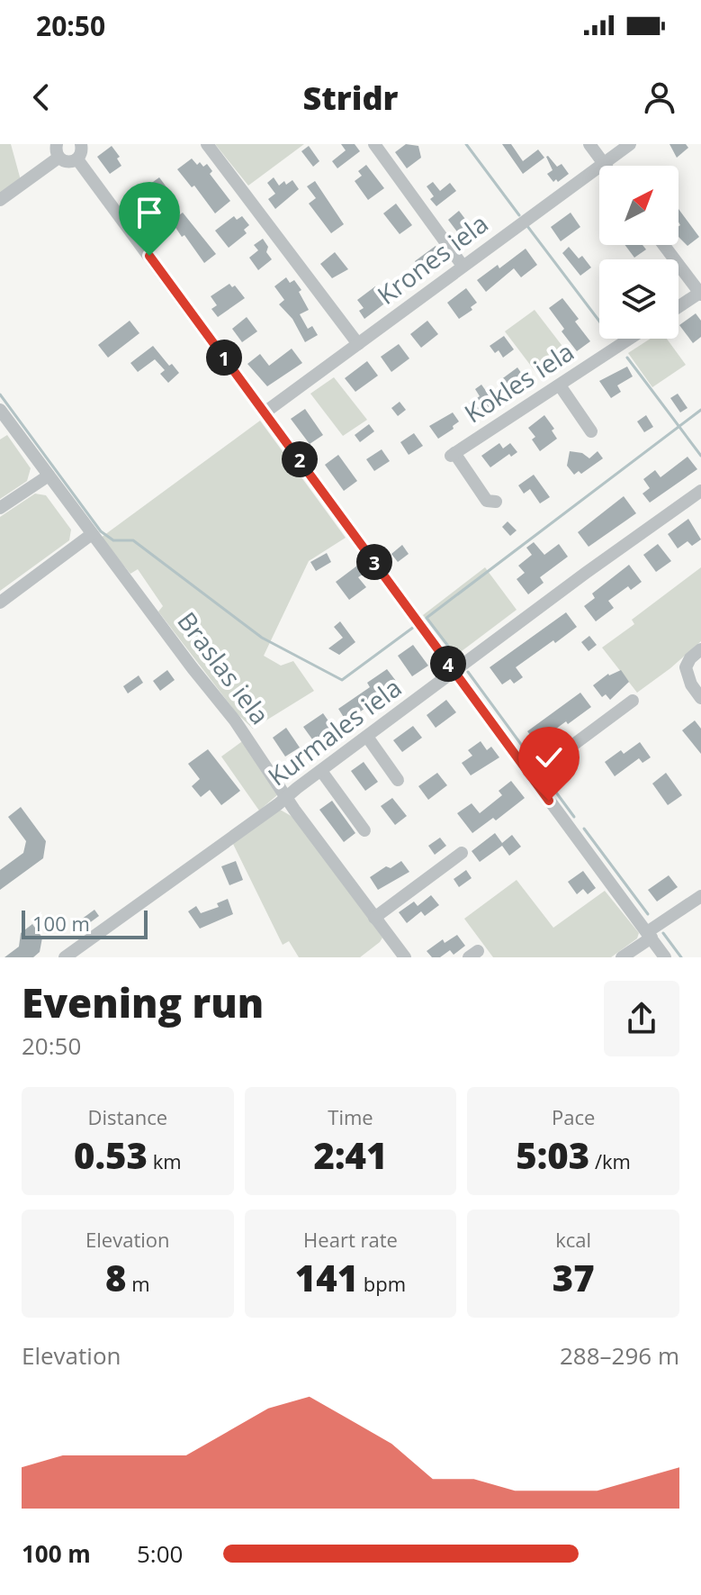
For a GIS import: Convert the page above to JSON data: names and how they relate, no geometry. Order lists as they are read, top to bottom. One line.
{"streets":{"street":["Krones iela","Kokles iela","Braslas iela","Kurmales iela"]},"crossings":[["Braslas iela","Kurmales iela"]],"scale_bar":"100 m","north":"top right","page":{"status":"20:50","header":"Stridr","pins":["1","2","3","4"],"scale":"100 m","heading":["Evening run","20:50"],"stats":[["Distance","0.53 km"],["Time","2:41"],["Pace","5:03 /km"],["Elevation","8 m"],["Heart rate","141 bpm"],["kcal","37"]],"chart":["Elevation","288–296 m"],"list":[{"name":"100 m","note":"5:00"}]}}
